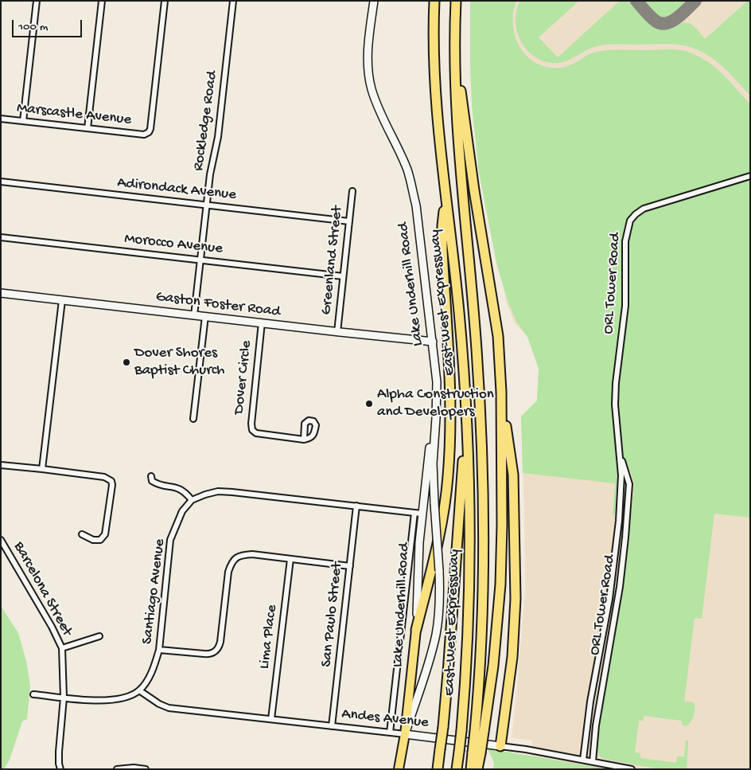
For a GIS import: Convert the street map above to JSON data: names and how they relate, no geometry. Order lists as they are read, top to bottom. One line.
{"streets":{"highway":["East-West Expressway"],"main road":["Lake Underhill Road","Gaston Foster Road","Andes Avenue"],"street":["Marscastle Avenue","Rockledge Road","Adirondack Avenue","Morocco Avenue","Greenland Street","ORL Tower Road","Dover Circle","Barcelona Street","Santiago Avenue","San Paulo Street","Lima Place"]},"crossings":[["Rockledge Road","Adirondack Avenue"],["Rockledge Road","Morocco Avenue"],["Rockledge Road","Gaston Foster Road"],["Adirondack Avenue","Greenland Street"],["Morocco Avenue","Greenland Street"],["Greenland Street","Gaston Foster Road"],["ORL Tower Road","Andes Avenue"],["Lake Underhill Road","Gaston Foster Road"],["Lake Underhill Road","Andes Avenue"],["Gaston Foster Road","Dover Circle"],["Santiago Avenue","Andes Avenue"],["San Paulo Street","Andes Avenue"],["Lima Place","Andes Avenue"]],"places":["Dover Shores Baptist Church","Alpha Construction and Developers"],"scale_bar":"100 m"}
